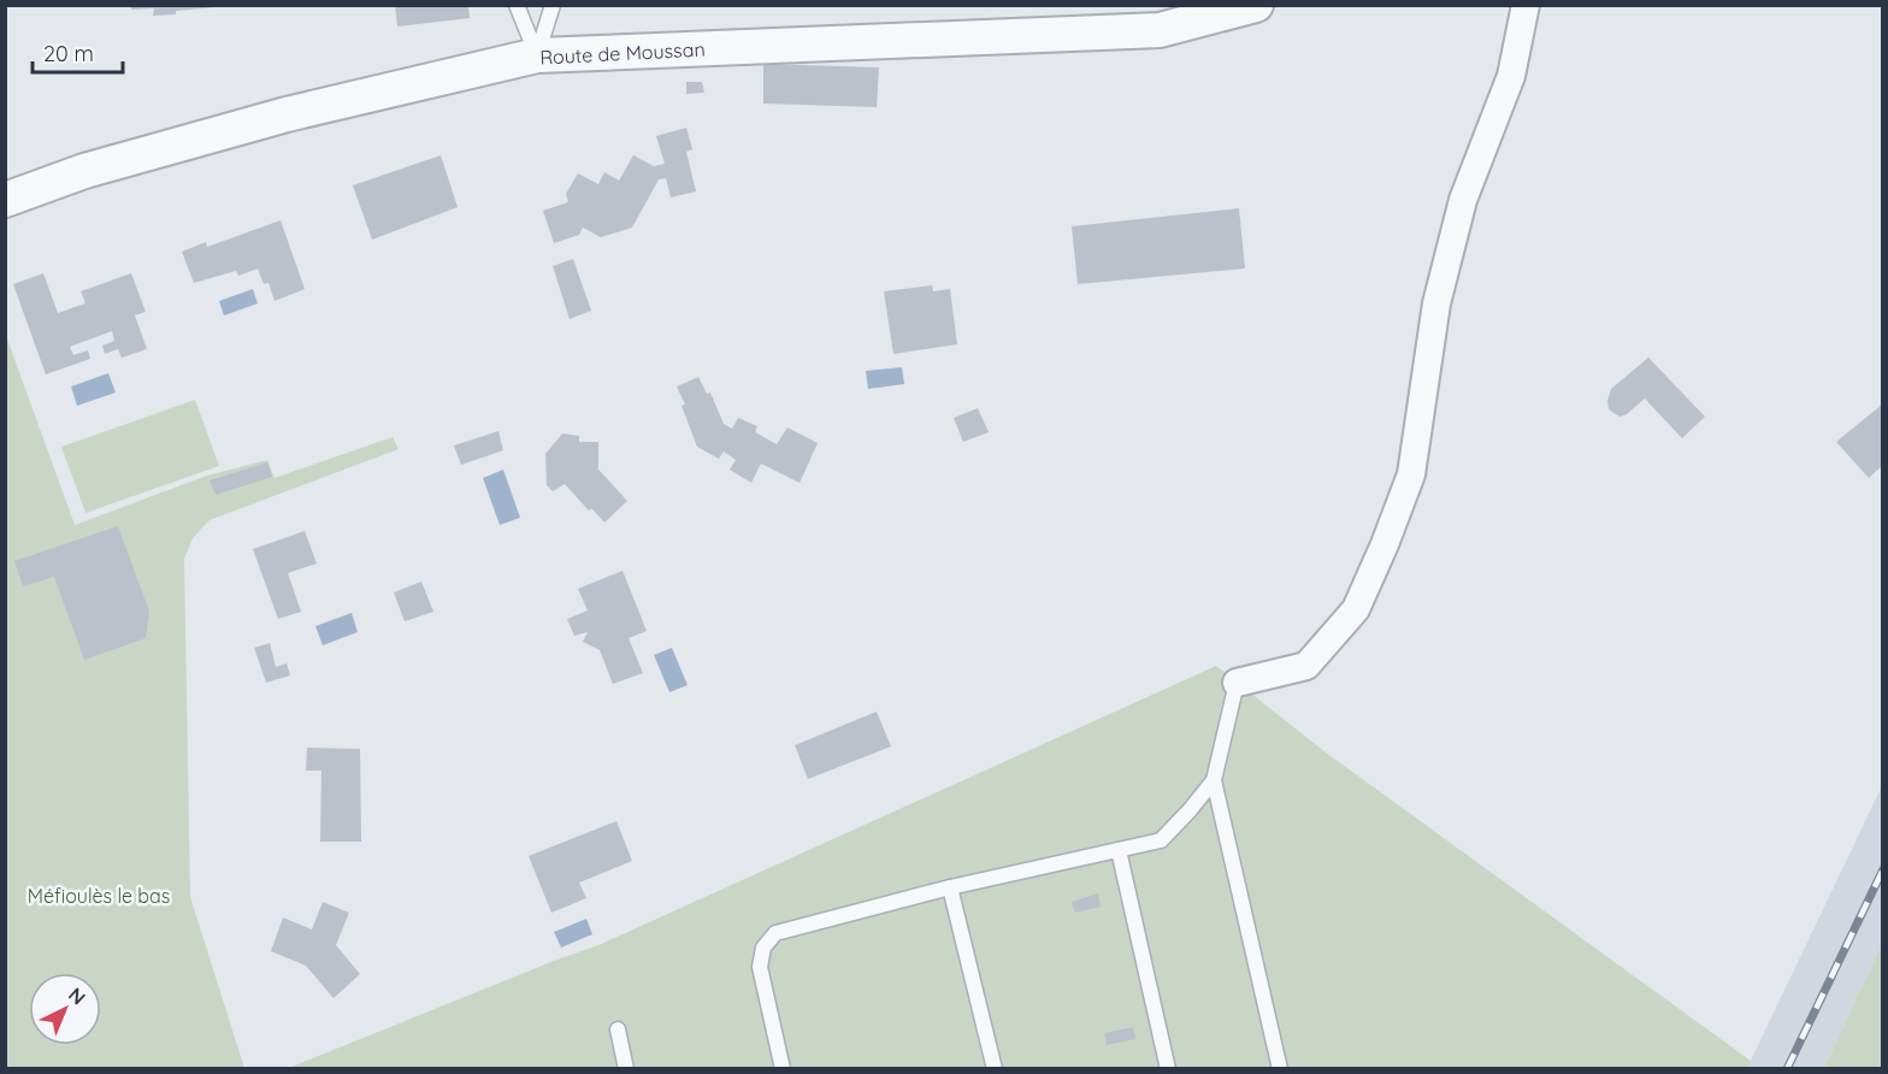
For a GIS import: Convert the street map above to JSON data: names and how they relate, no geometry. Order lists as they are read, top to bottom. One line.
{"streets":{"street":["Route de Moussan"]},"parks":["Méfioulès le bas"],"scale_bar":"20 m","north":"top right"}
